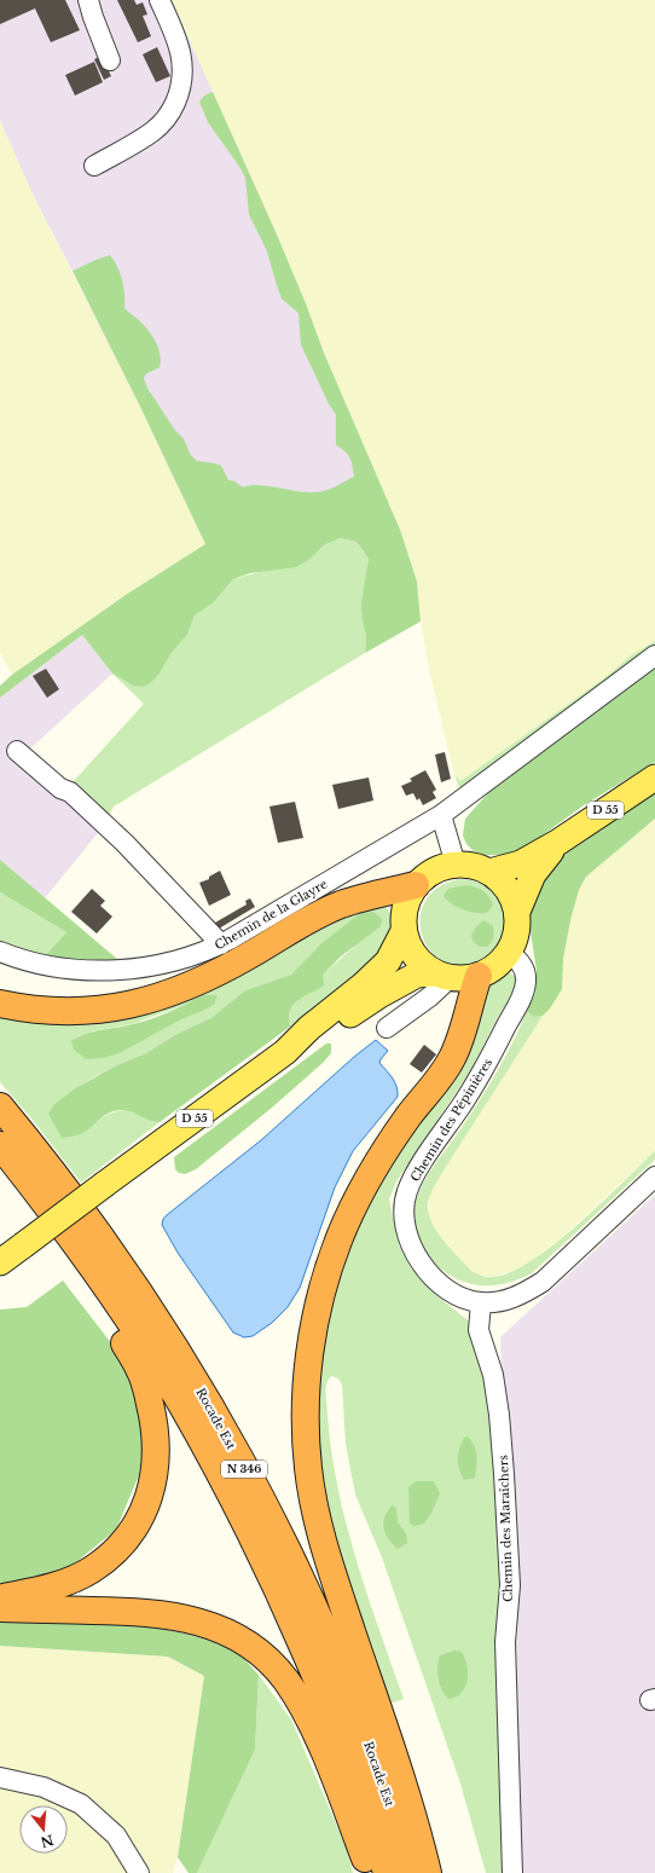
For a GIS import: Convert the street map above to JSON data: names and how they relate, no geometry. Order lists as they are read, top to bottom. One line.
{"streets":{"highway":["Rocade Est","N 346"],"main road":["D 55"],"street":["Chemin de la Glayre","Chemin des Pépinières","Chemin des Maraîchers"]},"crossings":[["D 55","Chemin des Pépinières"],["Chemin des Pépinières","Chemin des Maraîchers"]],"north":"bottom"}
